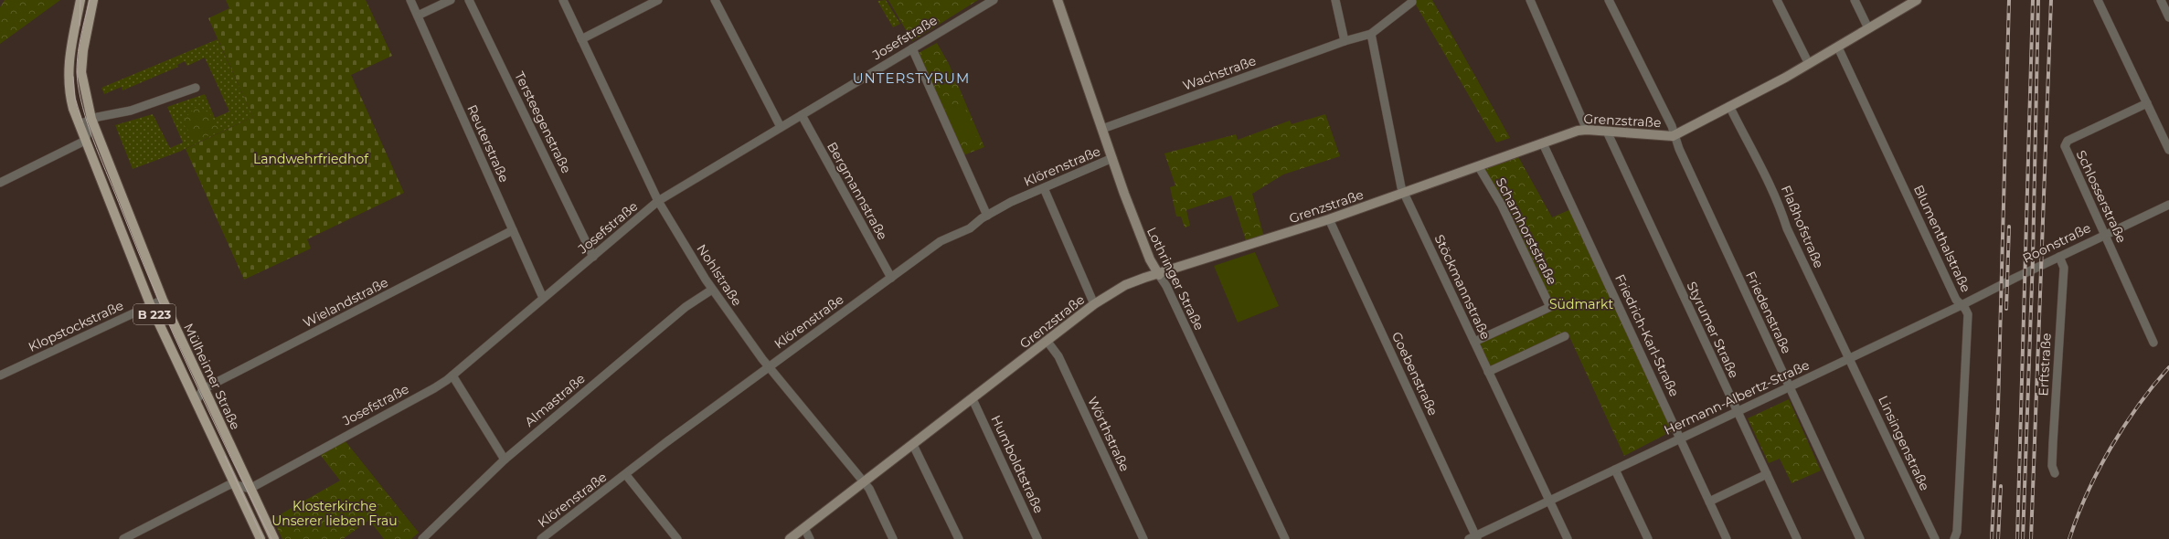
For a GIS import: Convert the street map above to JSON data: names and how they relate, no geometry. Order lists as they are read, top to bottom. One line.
{"streets":{"main road":["B 223","Mülheimer Straße"],"street":["Josefstraße","Wachstraße","Grenzstraße","Tersteegenstraße","Reuterstraße","Klörenstraße","Bergmannstraße","Schlosserstraße","Flaßhofstraße","Scharnhorststraße","Blumenthalstraße","Roonstraße","Nohlstraße","Lothringer Straße","Stöckmannstraße","Wielandstraße","Friedenstraße","Klopstockstraße","Styrumer Straße","Friedrich-Karl-Straße","Erftstraße","Goebenstraße","Hermann-Albertz-Straße","Almastraße","Wörthstraße","Linsingenstraße","Humboldtstraße"]},"crossings":[["Josefstraße","Tersteegenstraße"],["Josefstraße","Reuterstraße"],["Josefstraße","Bergmannstraße"],["Josefstraße","Nohlstraße"],["Josefstraße","Mülheimer Straße"],["Wachstraße","Lothringer Straße"],["Grenzstraße","Flaßhofstraße"],["Grenzstraße","Scharnhorststraße"],["Grenzstraße","Blumenthalstraße"],["Grenzstraße","Nohlstraße"],["Grenzstraße","Lothringer Straße"],["Grenzstraße","Stöckmannstraße"],["Grenzstraße","Friedenstraße"],["Grenzstraße","Styrumer Straße"],["Grenzstraße","Friedrich-Karl-Straße"],["Grenzstraße","Goebenstraße"],["Grenzstraße","Wörthstraße"],["Grenzstraße","Humboldtstraße"],["Reuterstraße","Wielandstraße"],["Klörenstraße","Bergmannstraße"],["Klörenstraße","Nohlstraße"],["Klörenstraße","Lothringer Straße"],["Schlosserstraße","Roonstraße"],["Flaßhofstraße","Hermann-Albertz-Straße"],["Flaßhofstraße","Linsingenstraße"],["Scharnhorststraße","Stöckmannstraße"],["Blumenthalstraße","Hermann-Albertz-Straße"],["Roonstraße","Erftstraße"],["Roonstraße","Hermann-Albertz-Straße"],["Nohlstraße","Almastraße"],["Stöckmannstraße","Hermann-Albertz-Straße"],["Wielandstraße","Mülheimer Straße"],["Friedenstraße","Hermann-Albertz-Straße"],["Klopstockstraße","Mülheimer Straße"],["Styrumer Straße","Hermann-Albertz-Straße"],["Friedrich-Karl-Straße","Hermann-Albertz-Straße"],["Goebenstraße","Hermann-Albertz-Straße"],["Hermann-Albertz-Straße","Linsingenstraße"]],"districts":["UNTERSTYRUM"],"parks":["Landwehrfriedhof","Südmarkt","Klosterkirche Unserer lieben Frau"]}
